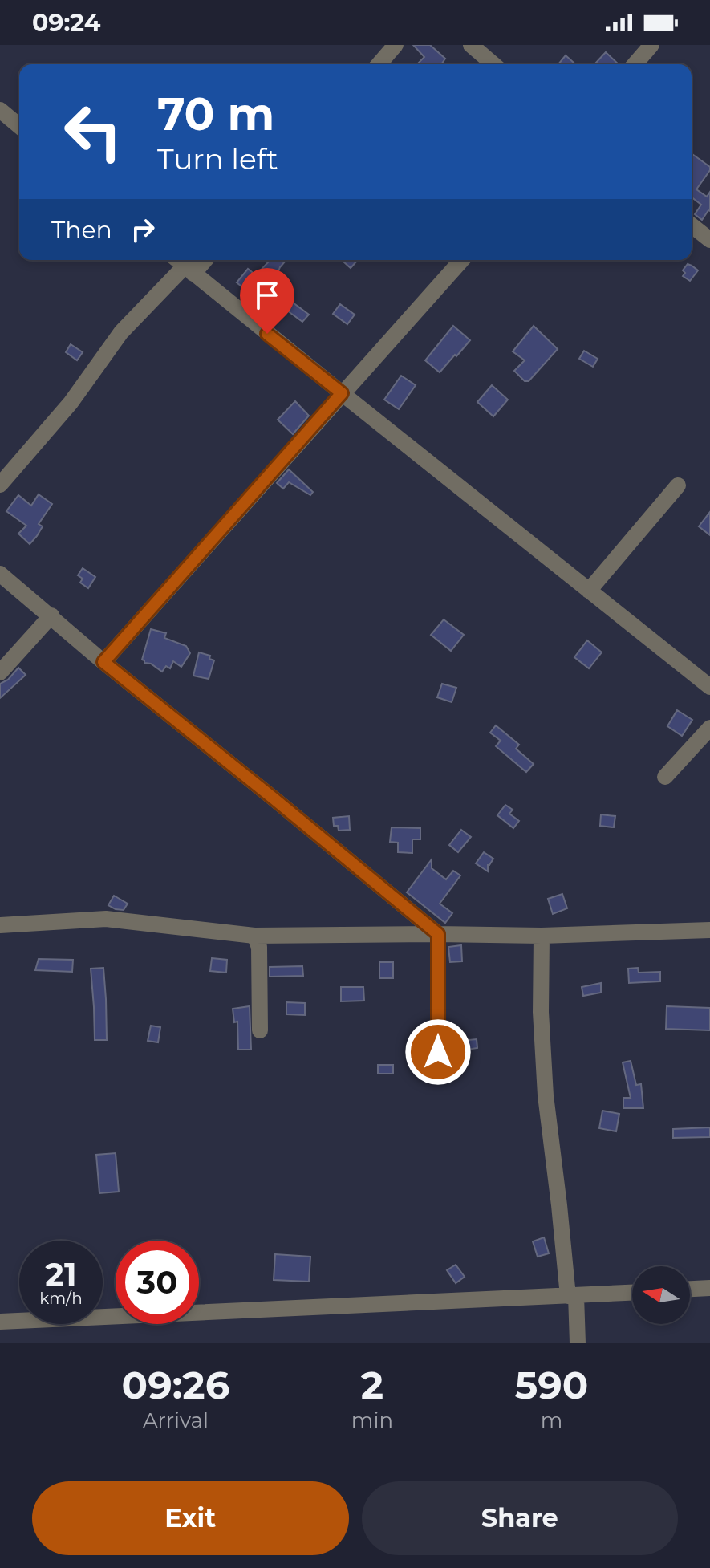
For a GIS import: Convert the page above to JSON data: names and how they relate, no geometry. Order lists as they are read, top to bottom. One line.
{"north":"left","page":{"status":"09:24","turn":["70 m","Turn left"],"then":"Then","speed":"21 km/h","limit":"30","eta":["09:26","Arrival","2","min","590","m"],"buttons":["Exit","Share"]}}
